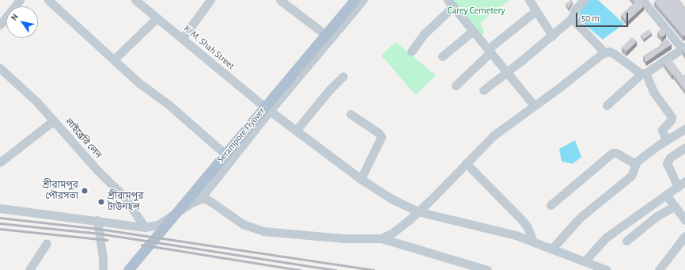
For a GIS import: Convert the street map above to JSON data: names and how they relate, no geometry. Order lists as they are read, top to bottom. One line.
{"streets":{"main road":["Serampore Flyover"],"street":["K. M. Shah Street","লাইব্রেরি লেন"]},"parks":["Carey Cemetery"],"places":["শ্রীরামপুর পৌরসভা","শ্রীরামপুর টাউনহল"],"scale_bar":"50 m","north":"top left"}
